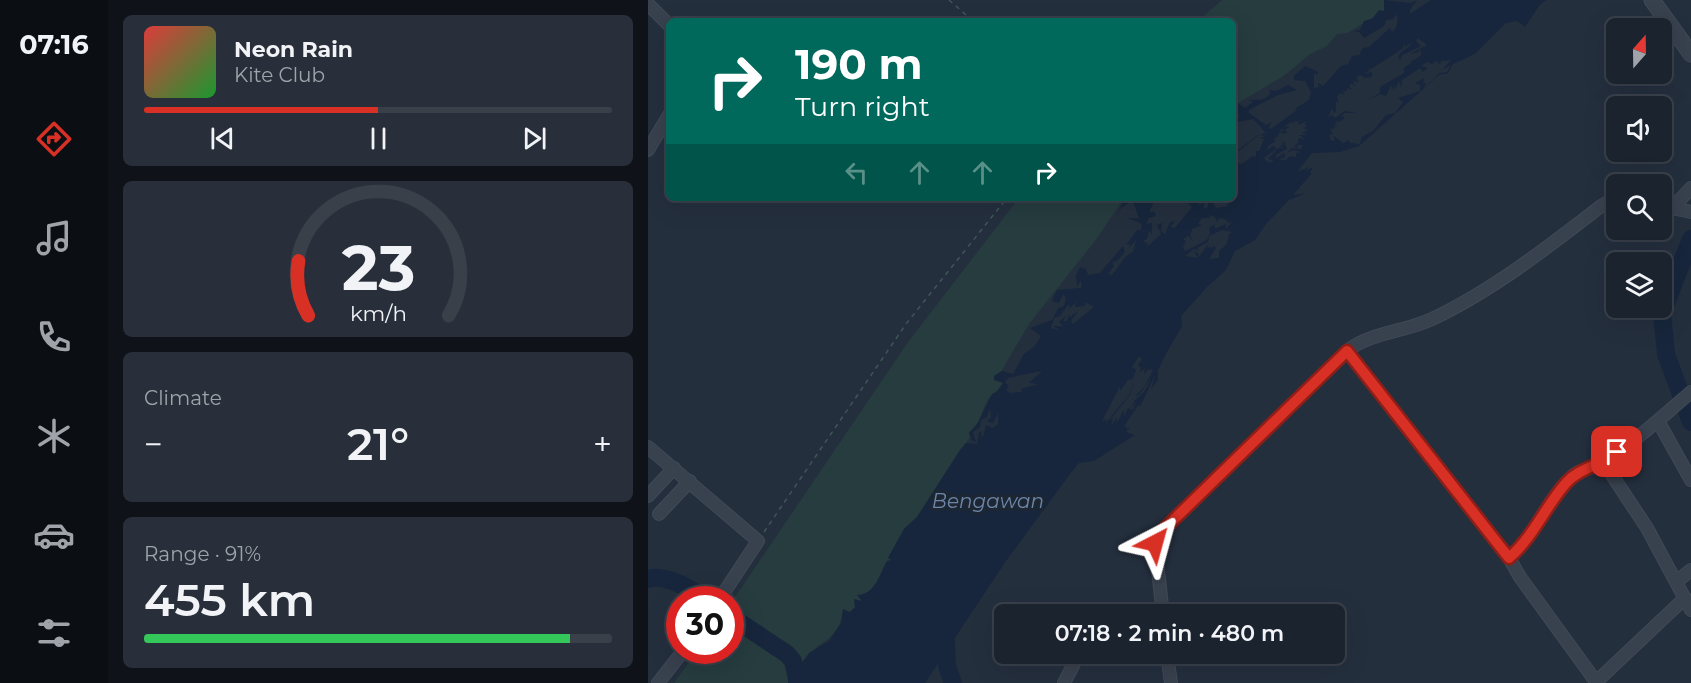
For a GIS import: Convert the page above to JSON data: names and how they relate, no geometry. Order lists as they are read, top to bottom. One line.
{"water":["Bengawan"],"north":"top","page":{"tabs":"07:16","turn":["190 m","Turn right"],"song":["Neon Rain","Kite Club"],"tile":["Climate",["Range · 91%","455 km"]],"heat":["−","21°","+"],"limit":"30","trip":"07:18 · 2 min · 480 m","gauge":["23","km/h"]}}
